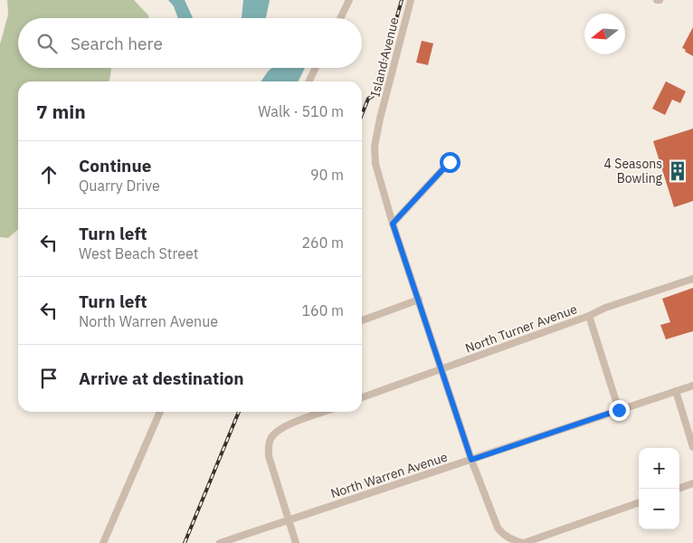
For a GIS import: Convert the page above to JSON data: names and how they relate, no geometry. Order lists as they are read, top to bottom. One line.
{"streets":{"street":["Island Avenue","North Turner Avenue","North Warren Avenue"]},"crossings":[["Island Avenue","North Turner Avenue"],["Island Avenue","North Warren Avenue"]],"places":{"building":["4 Seasons Bowling"]},"north":"left","page":{"search":"Search here","heading":["7 min","Walk · 510 m"],"list":[["Continue","Quarry Drive","90 m"],["Turn left","West Beach Street","260 m"],["Turn left","North Warren Avenue","160 m"],"Arrive at destination"],"map_buttons":["+","−"]}}
